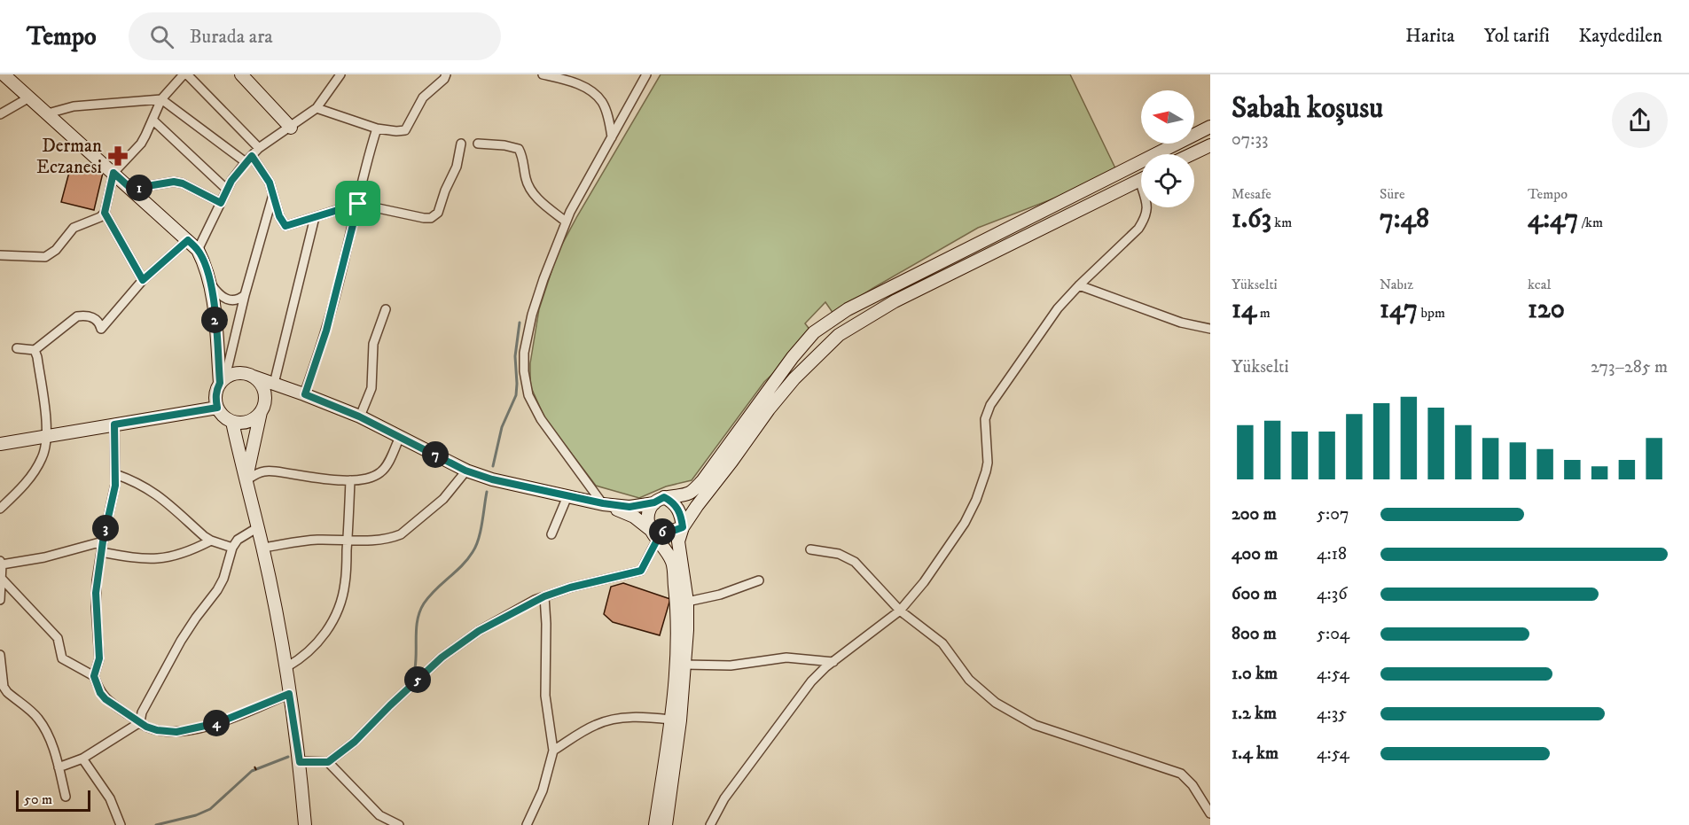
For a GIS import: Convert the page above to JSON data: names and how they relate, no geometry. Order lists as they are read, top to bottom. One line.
{"places":{"pharmacy":["Derman Eczanesi"]},"scale_bar":"50 m","north":"left","page":{"header":"Tempo","search":"Burada ara","nav":["Harita","Yol tarifi","Kaydedilen"],"heading":["Sabah koşusu","07:33"],"stats":[["Mesafe","1.63 km"],["Süre","7:48"],["Tempo","4:47 /km"],["Yükselti","14 m"],["Nabız","147 bpm"],["kcal","120"]],"pins":["1","2","7","3","6","5","4"],"chart":["Yükselti","273–285 m"],"list":[{"name":"200 m","note":"5:07"},{"name":"400 m","note":"4:18"},{"name":"600 m","note":"4:36"},{"name":"800 m","note":"5:04"},{"name":"1.0 km","note":"4:54"},{"name":"1.2 km","note":"4:35"},{"name":"1.4 km","note":"4:54"}],"scale":"50 m"}}
